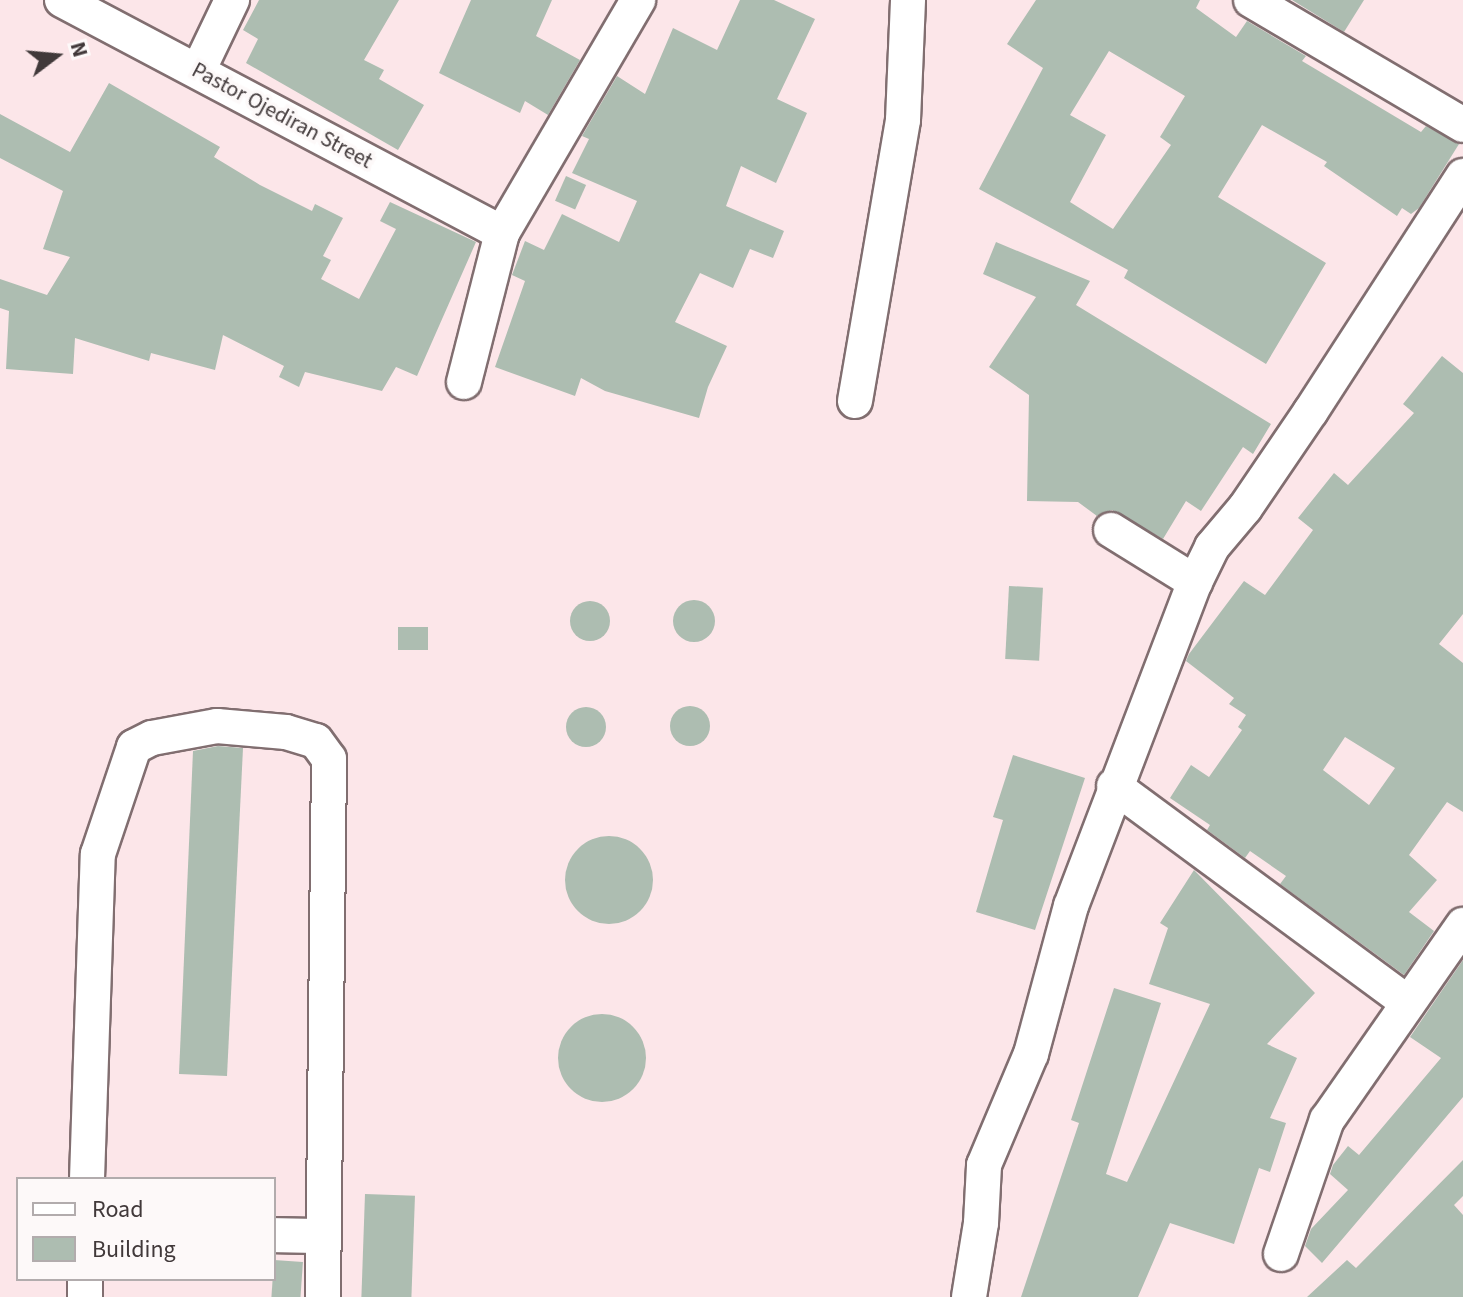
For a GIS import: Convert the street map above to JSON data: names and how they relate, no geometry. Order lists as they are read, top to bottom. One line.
{"streets":{"street":["Pastor Ojediran Street"]},"legend":["Road","Building"],"north":"right"}
